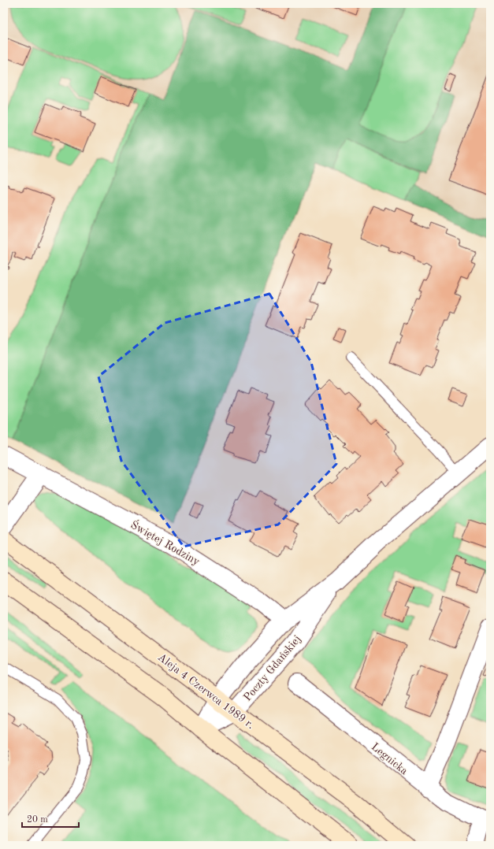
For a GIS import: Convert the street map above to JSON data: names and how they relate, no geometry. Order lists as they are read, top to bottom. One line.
{"streets":{"main road":["Aleja 4 Czerwca 1989 r."],"street":["Świętej Rodziny","Poczty Gdańskiej","Legnicka"]},"crossings":[["Świętej Rodziny","Poczty Gdańskiej"],["Poczty Gdańskiej","Aleja 4 Czerwca 1989 r."]],"scale_bar":"20 m"}
